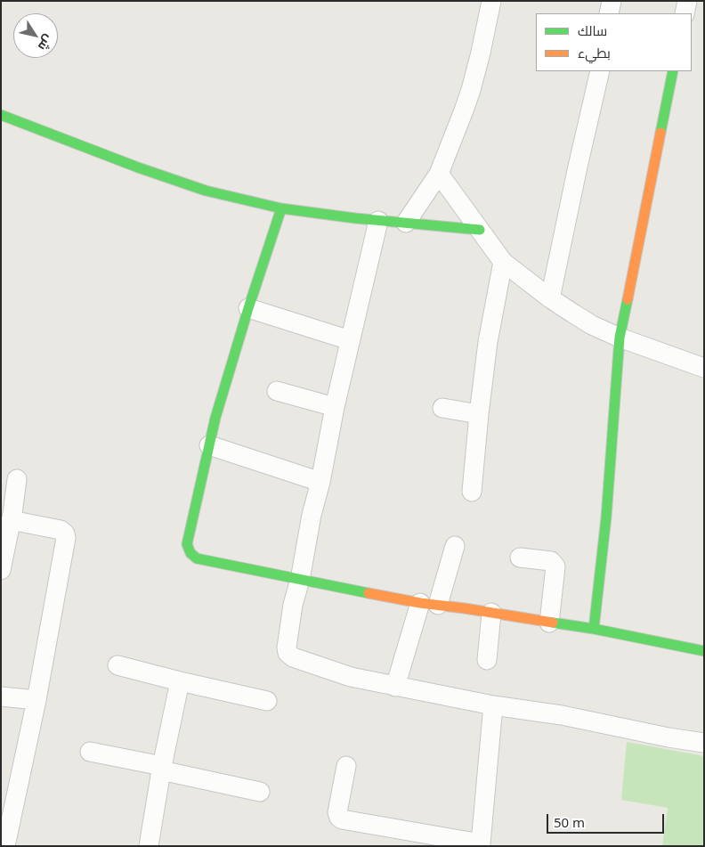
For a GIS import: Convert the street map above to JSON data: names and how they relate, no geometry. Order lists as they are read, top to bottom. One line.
{"legend":["سالك","بطيء"],"scale_bar":"50 m","north":"bottom right"}
